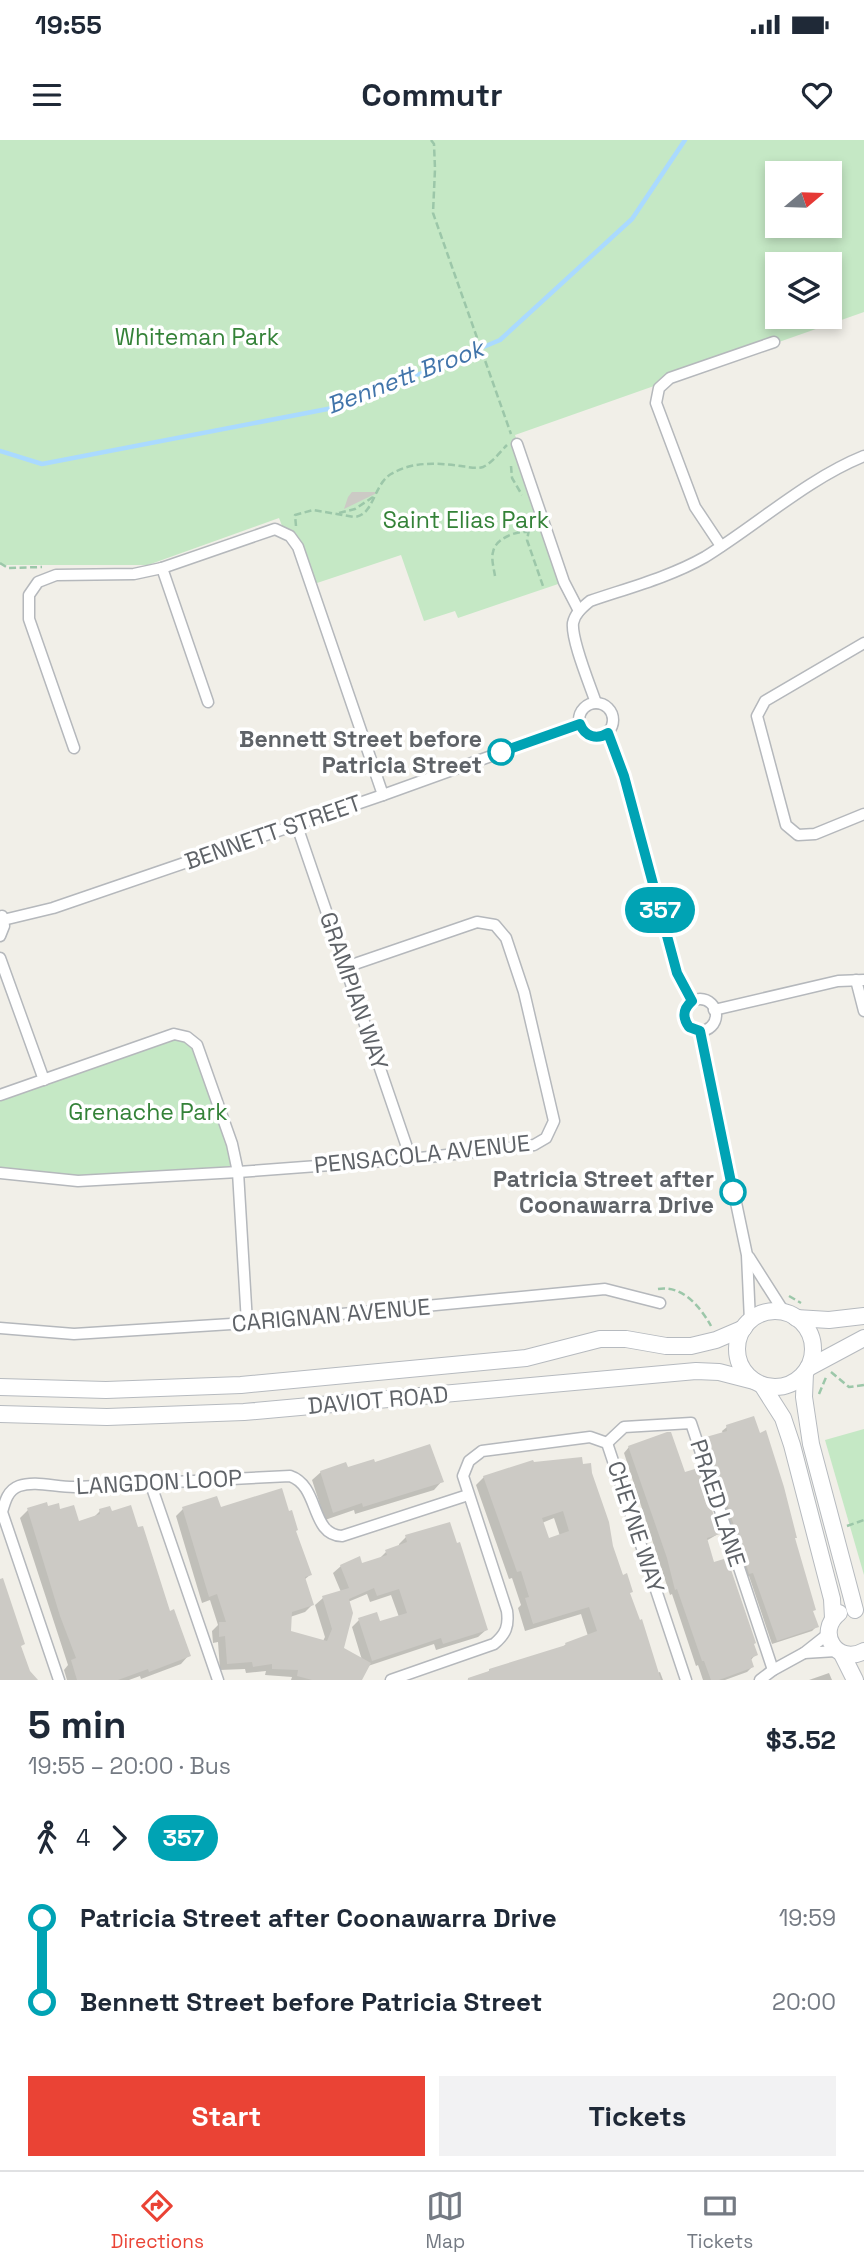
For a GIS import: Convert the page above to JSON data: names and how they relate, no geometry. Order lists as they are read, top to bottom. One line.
{"streets":{"street":["BENNETT STREET","GRAMPIAN WAY","PENSACOLA AVENUE","CARIGNAN AVENUE","DAVIOT ROAD","LANGDON LOOP","PRAED LANE","CHEYNE WAY"]},"crossings":[["BENNETT STREET","GRAMPIAN WAY"],["GRAMPIAN WAY","PENSACOLA AVENUE"],["LANGDON LOOP","CHEYNE WAY"],["PRAED LANE","CHEYNE WAY"]],"water":["Bennett Brook"],"parks":["Whiteman Park","Saint Elias Park","Grenache Park"],"places":["Bennett Street before Patricia Street","Patricia Street after Coonawarra Drive"],"lines":["bus line 357"],"north":"right","page":{"status":"19:55","header":"Commutr","on_map":"357","heading":["5 min","19:55 – 20:00 · Bus","$3.52"],"legs":["4","357"],"list":[{"name":"Patricia Street after Coonawarra Drive","value":"19:59"},{"name":"Bennett Street before Patricia Street","value":"20:00"}],"buttons":["Start","Tickets"],"tabs":["Directions","Map","Tickets"]}}
